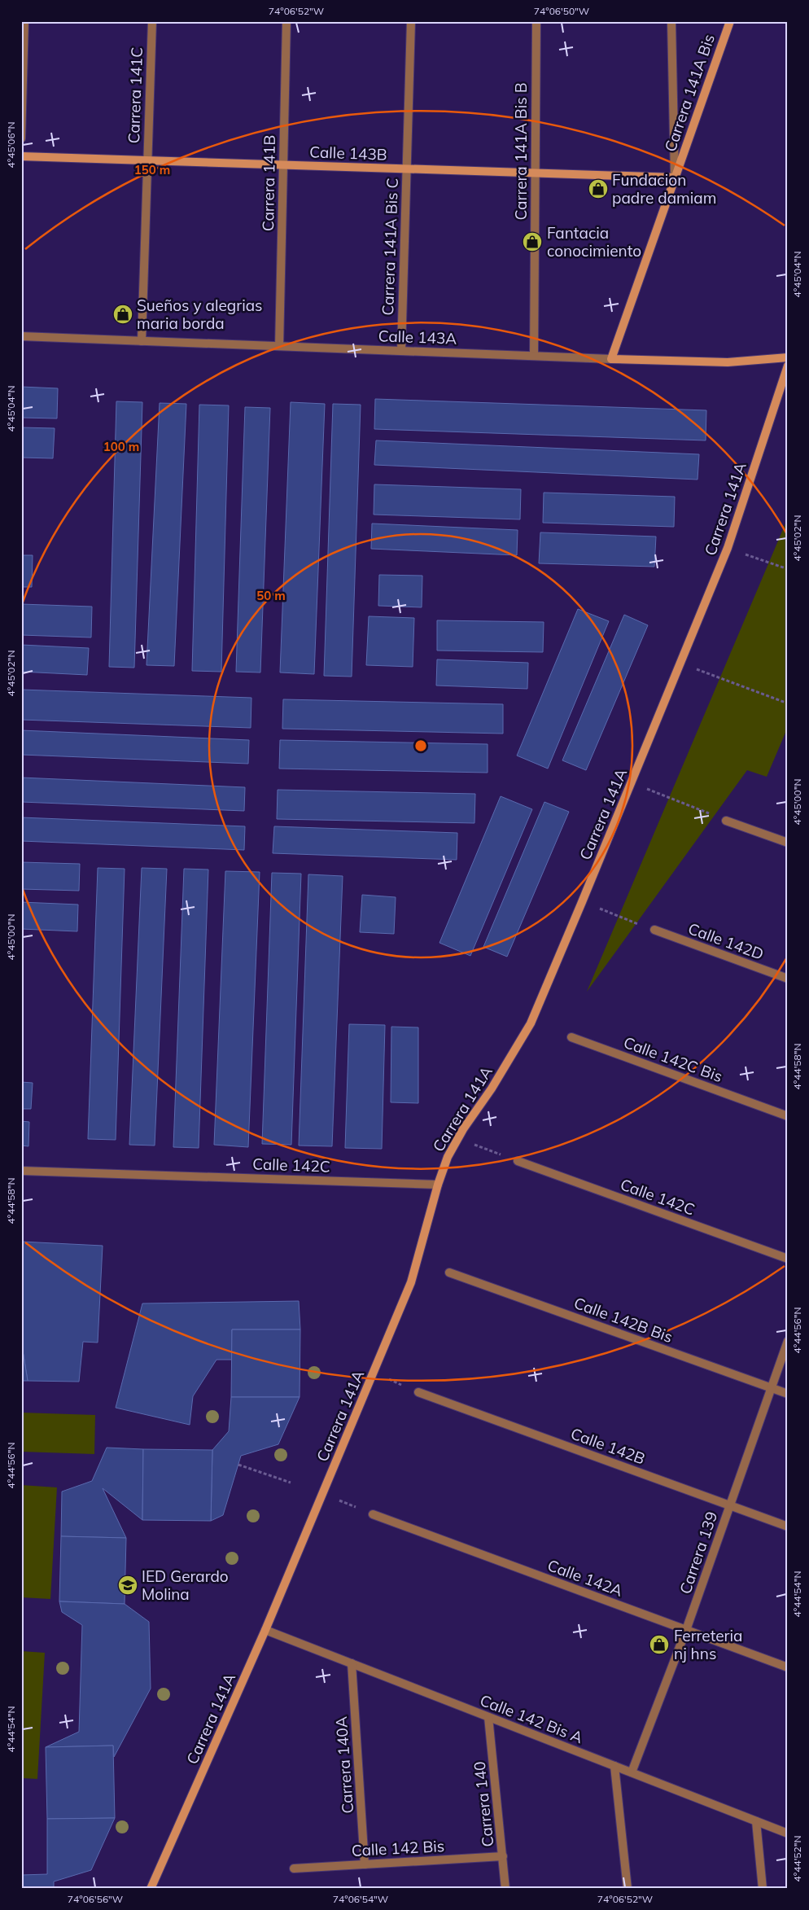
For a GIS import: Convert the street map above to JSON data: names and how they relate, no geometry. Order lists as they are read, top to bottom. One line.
{"streets":{"street":["Carrera 141A Bis","Carrera 141C","Carrera 141A Bis B","Calle 143B","Carrera 141B","Carrera 141A Bis C","Calle 143A","Carrera 141A","Calle 142D","Calle 142C Bis","Calle 142C","Calle 142B Bis","Calle 142B","Carrera 139","Calle 142A","Calle 142 Bis A","Carrera 140A","Carrera 140","Calle 142 Bis"]},"crossings":[["Carrera 141A Bis","Calle 143B"],["Carrera 141A Bis","Calle 143A"],["Carrera 141C","Calle 143B"],["Carrera 141C","Calle 143A"],["Carrera 141A Bis B","Calle 143B"],["Carrera 141A Bis B","Calle 143A"],["Calle 143B","Carrera 141B"],["Calle 143B","Carrera 141A Bis C"],["Carrera 141B","Calle 143A"],["Carrera 141A Bis C","Calle 143A"],["Carrera 141A","Calle 142C"],["Carrera 141A","Calle 142 Bis A"],["Calle 142B Bis","Carrera 139"],["Calle 142B","Carrera 139"],["Carrera 139","Calle 142A"],["Carrera 139","Calle 142 Bis A"],["Calle 142 Bis A","Carrera 140A"],["Calle 142 Bis A","Carrera 140"],["Carrera 140A","Calle 142 Bis"],["Carrera 140","Calle 142 Bis"]],"places":{"shop":["Fundacion padre damiam","Fantacia conocimiento","Sueños y alegrias maria borda","Ferreteria nj hns"],"school or university":["IED Gerardo Molina"]},"coordinates":["74°06'52\"W","74°06'50\"W","4°45'06\"N","4°45'04\"N","4°45'02\"N","4°45'00\"N","4°44'58\"N","4°44'56\"N","4°44'54\"N","4°44'52\"N","74°06'56\"W","74°06'54\"W"],"rings":["150 m","100 m","50 m"]}
